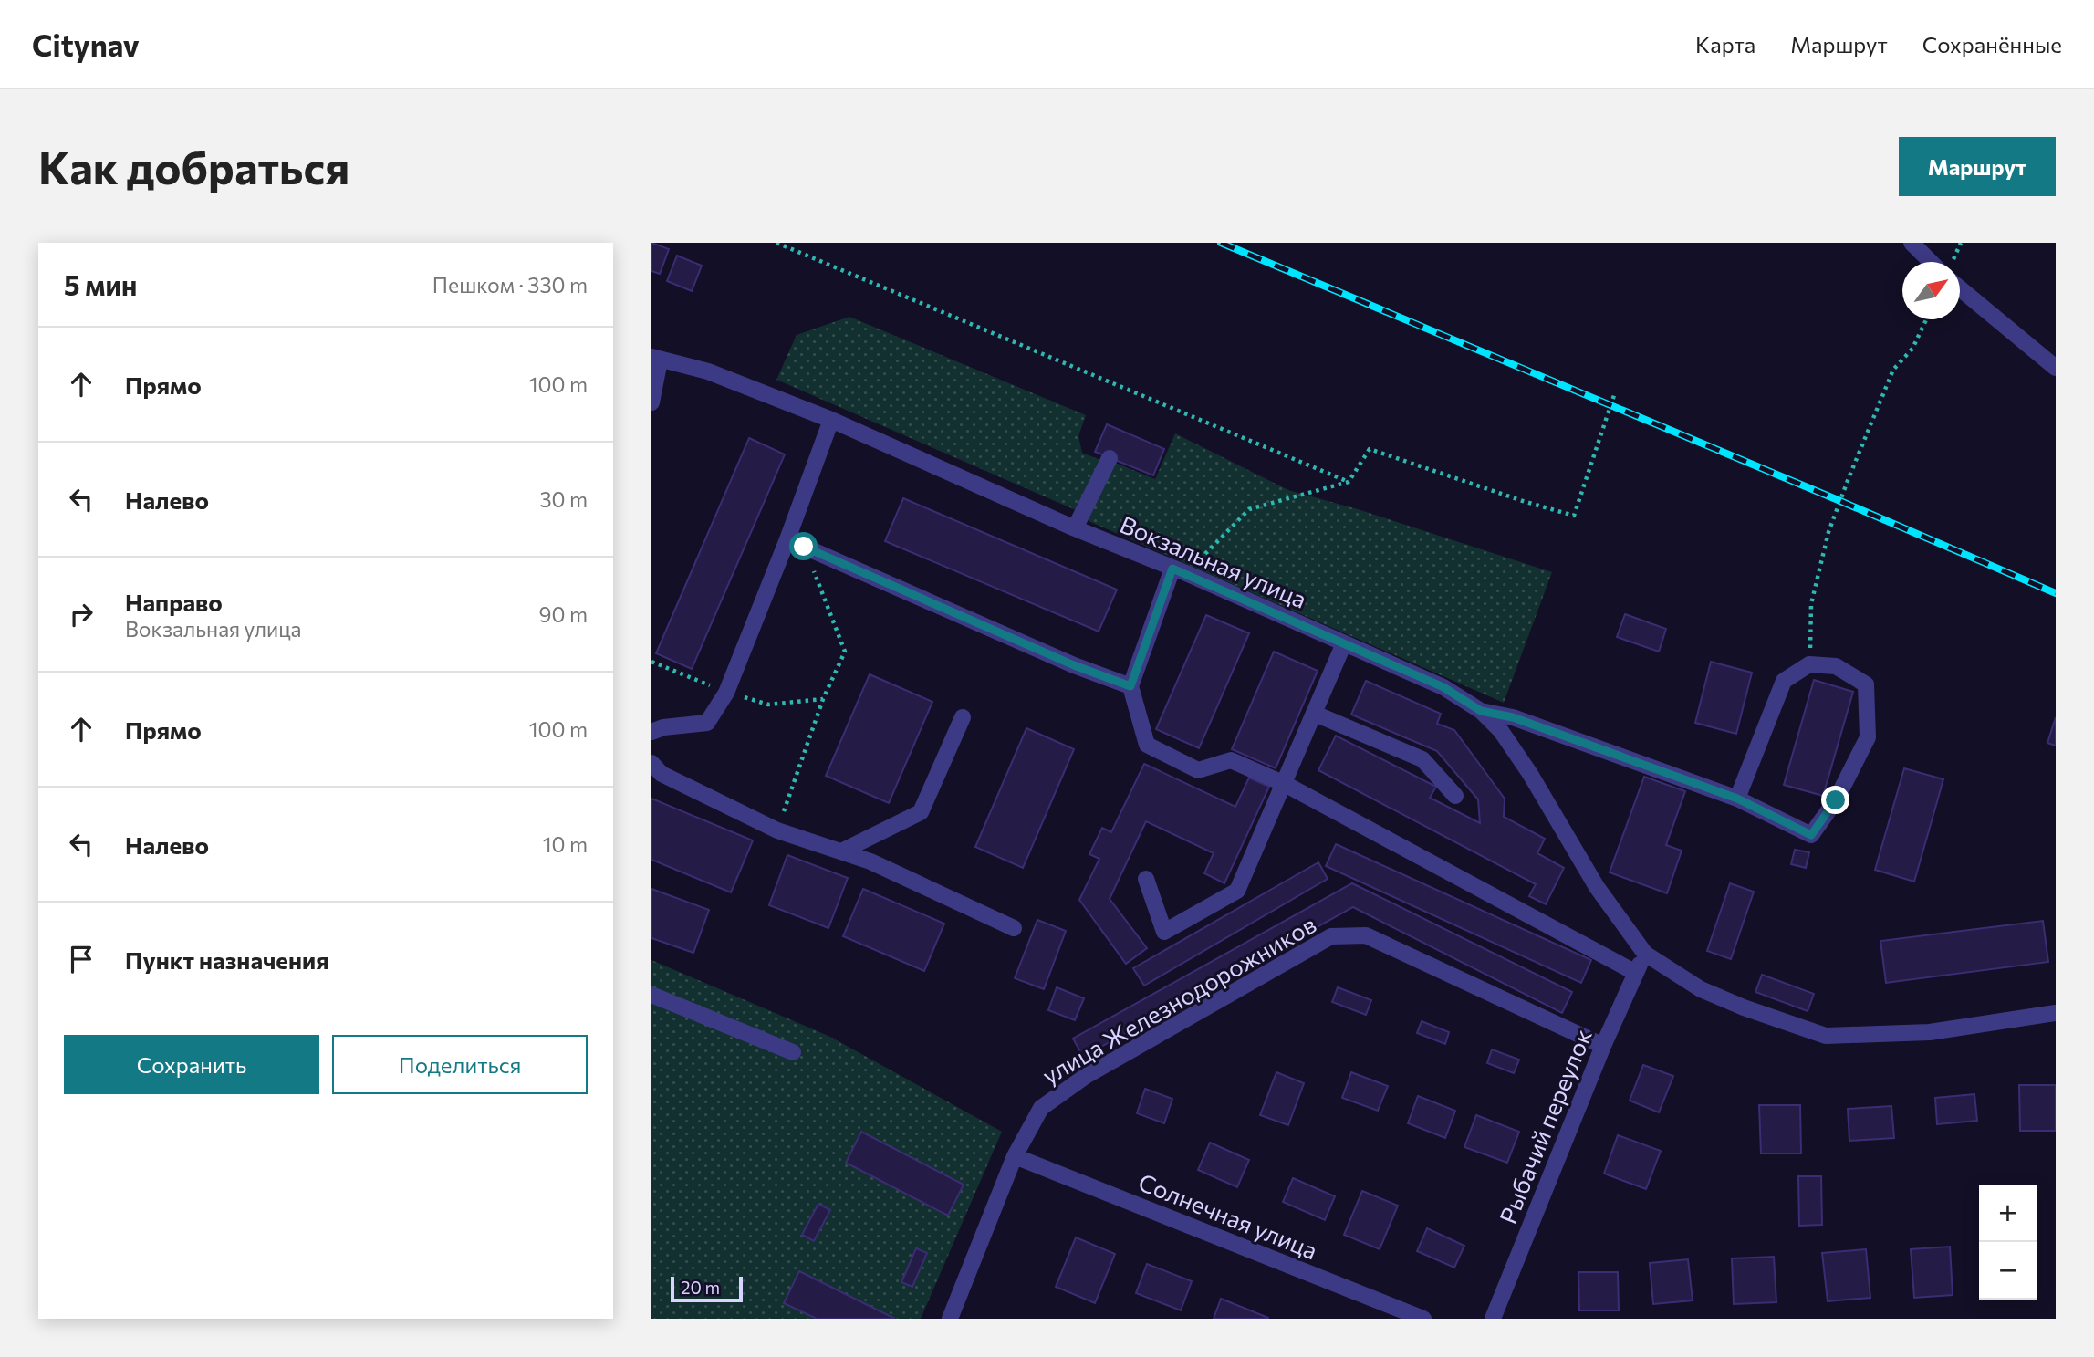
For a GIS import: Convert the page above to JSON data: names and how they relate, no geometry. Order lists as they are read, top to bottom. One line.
{"streets":{"street":["Вокзальная улица","улица Железнодорожников","Рыбачий переулок","Солнечная улица"]},"crossings":[["Вокзальная улица","Рыбачий переулок"],["улица Железнодорожников","Рыбачий переулок"],["улица Железнодорожников","Солнечная улица"]],"scale_bar":"20 m","north":"top right","page":{"header":"Citynav","nav":["Карта","Маршрут","Сохранённые"],"buttons":["Маршрут",["Сохранить","Поделиться"]],"title":"Как добраться","heading":["5 мин","Пешком · 330 m"],"list":[["Прямо","100 m"],["Налево","30 m"],["Направо","Вокзальная улица","90 m"],["Прямо","100 m"],["Налево","10 m"],"Пункт назначения"],"map_buttons":["+","−"],"scale":"20 m"}}
